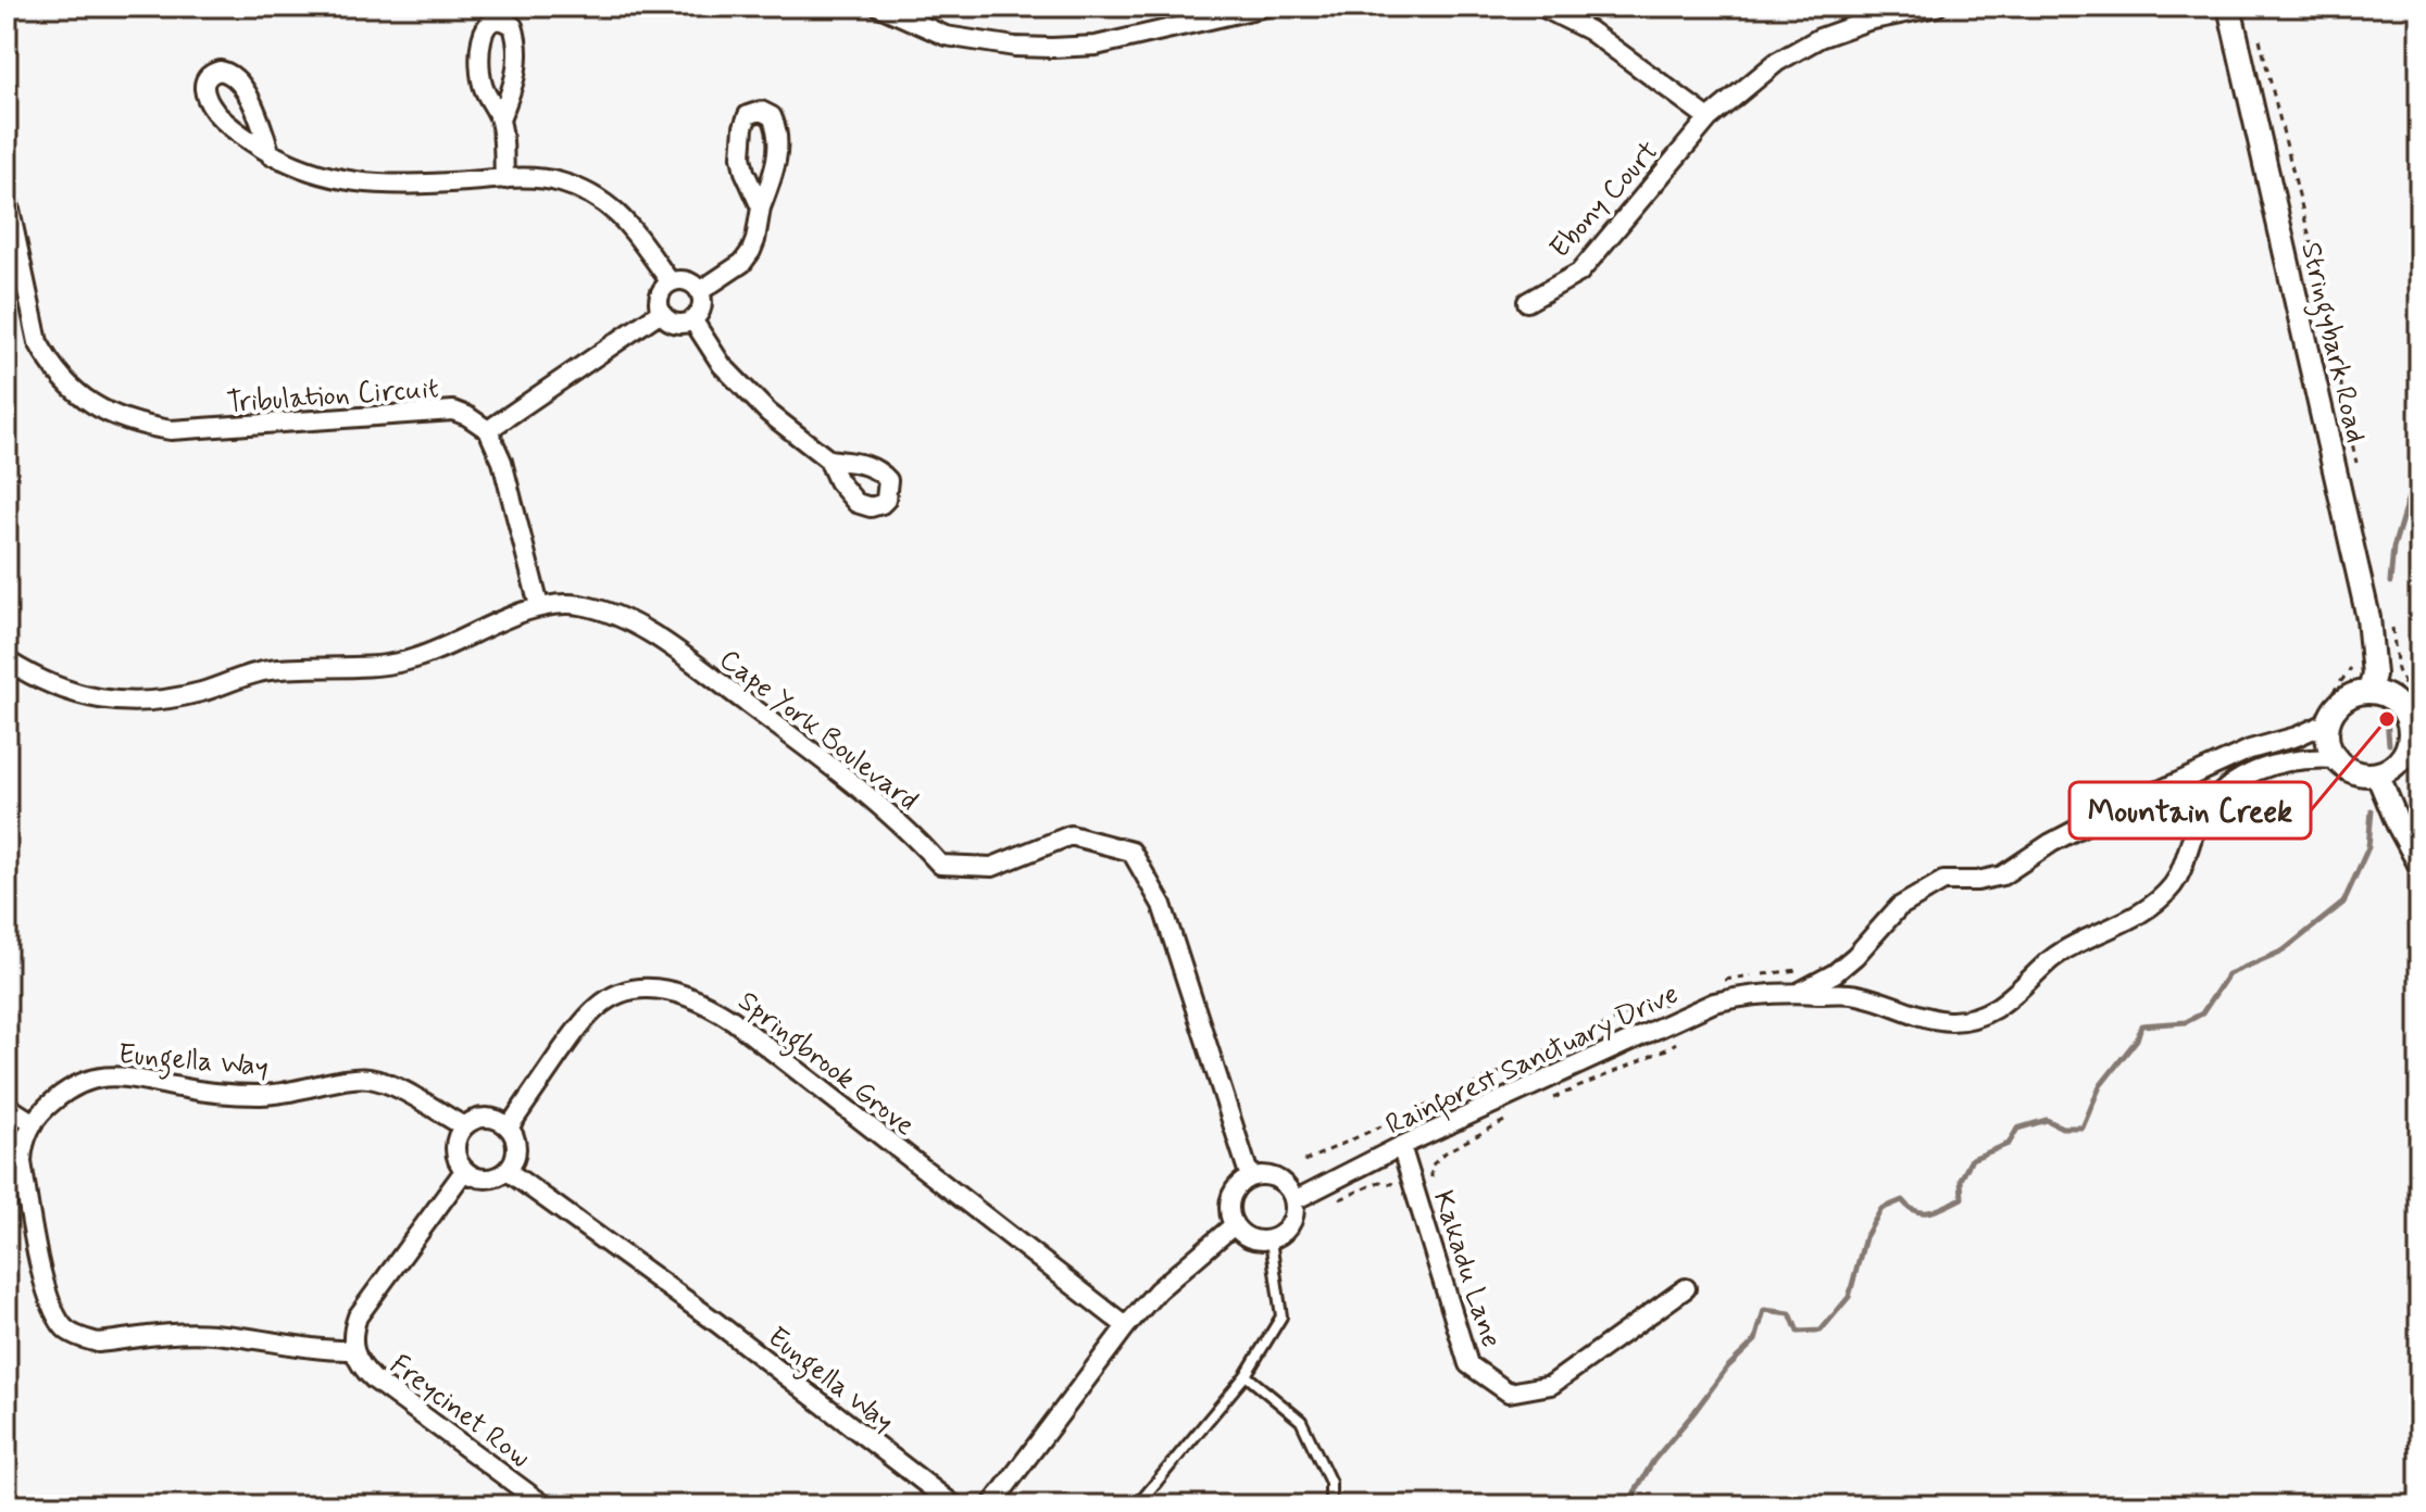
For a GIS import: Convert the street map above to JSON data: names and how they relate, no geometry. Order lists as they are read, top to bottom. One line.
{"streets":{"street":["Ebony Court","Stringybark Road","Tribulation Circuit","Cape York Boulevard","Rainforest Sanctuary Drive","Eungella Way","Springbrook Grove","Kakadu Lane","Freycinet Row"]},"crossings":[["Stringybark Road","Rainforest Sanctuary Drive"],["Cape York Boulevard","Rainforest Sanctuary Drive"],["Rainforest Sanctuary Drive","Kakadu Lane"],["Eungella Way","Springbrook Grove"],["Eungella Way","Freycinet Row"],["Springbrook Grove","Freycinet Row"]],"places":["Mountain Creek"]}
